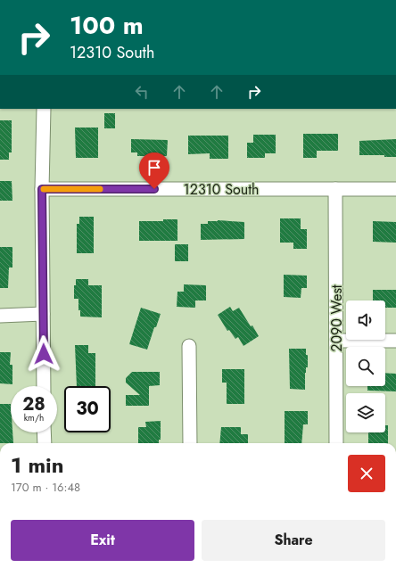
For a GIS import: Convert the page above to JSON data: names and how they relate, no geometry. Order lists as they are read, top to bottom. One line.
{"streets":{"street":["12310 South","2090 West"]},"crossings":[["12310 South","2090 West"]],"page":{"turn":["100 m","12310 South"],"speed":"28 km/h","limit":"30","heading":["1 min","170 m · 16:48"],"buttons":["Exit","Share"]}}
